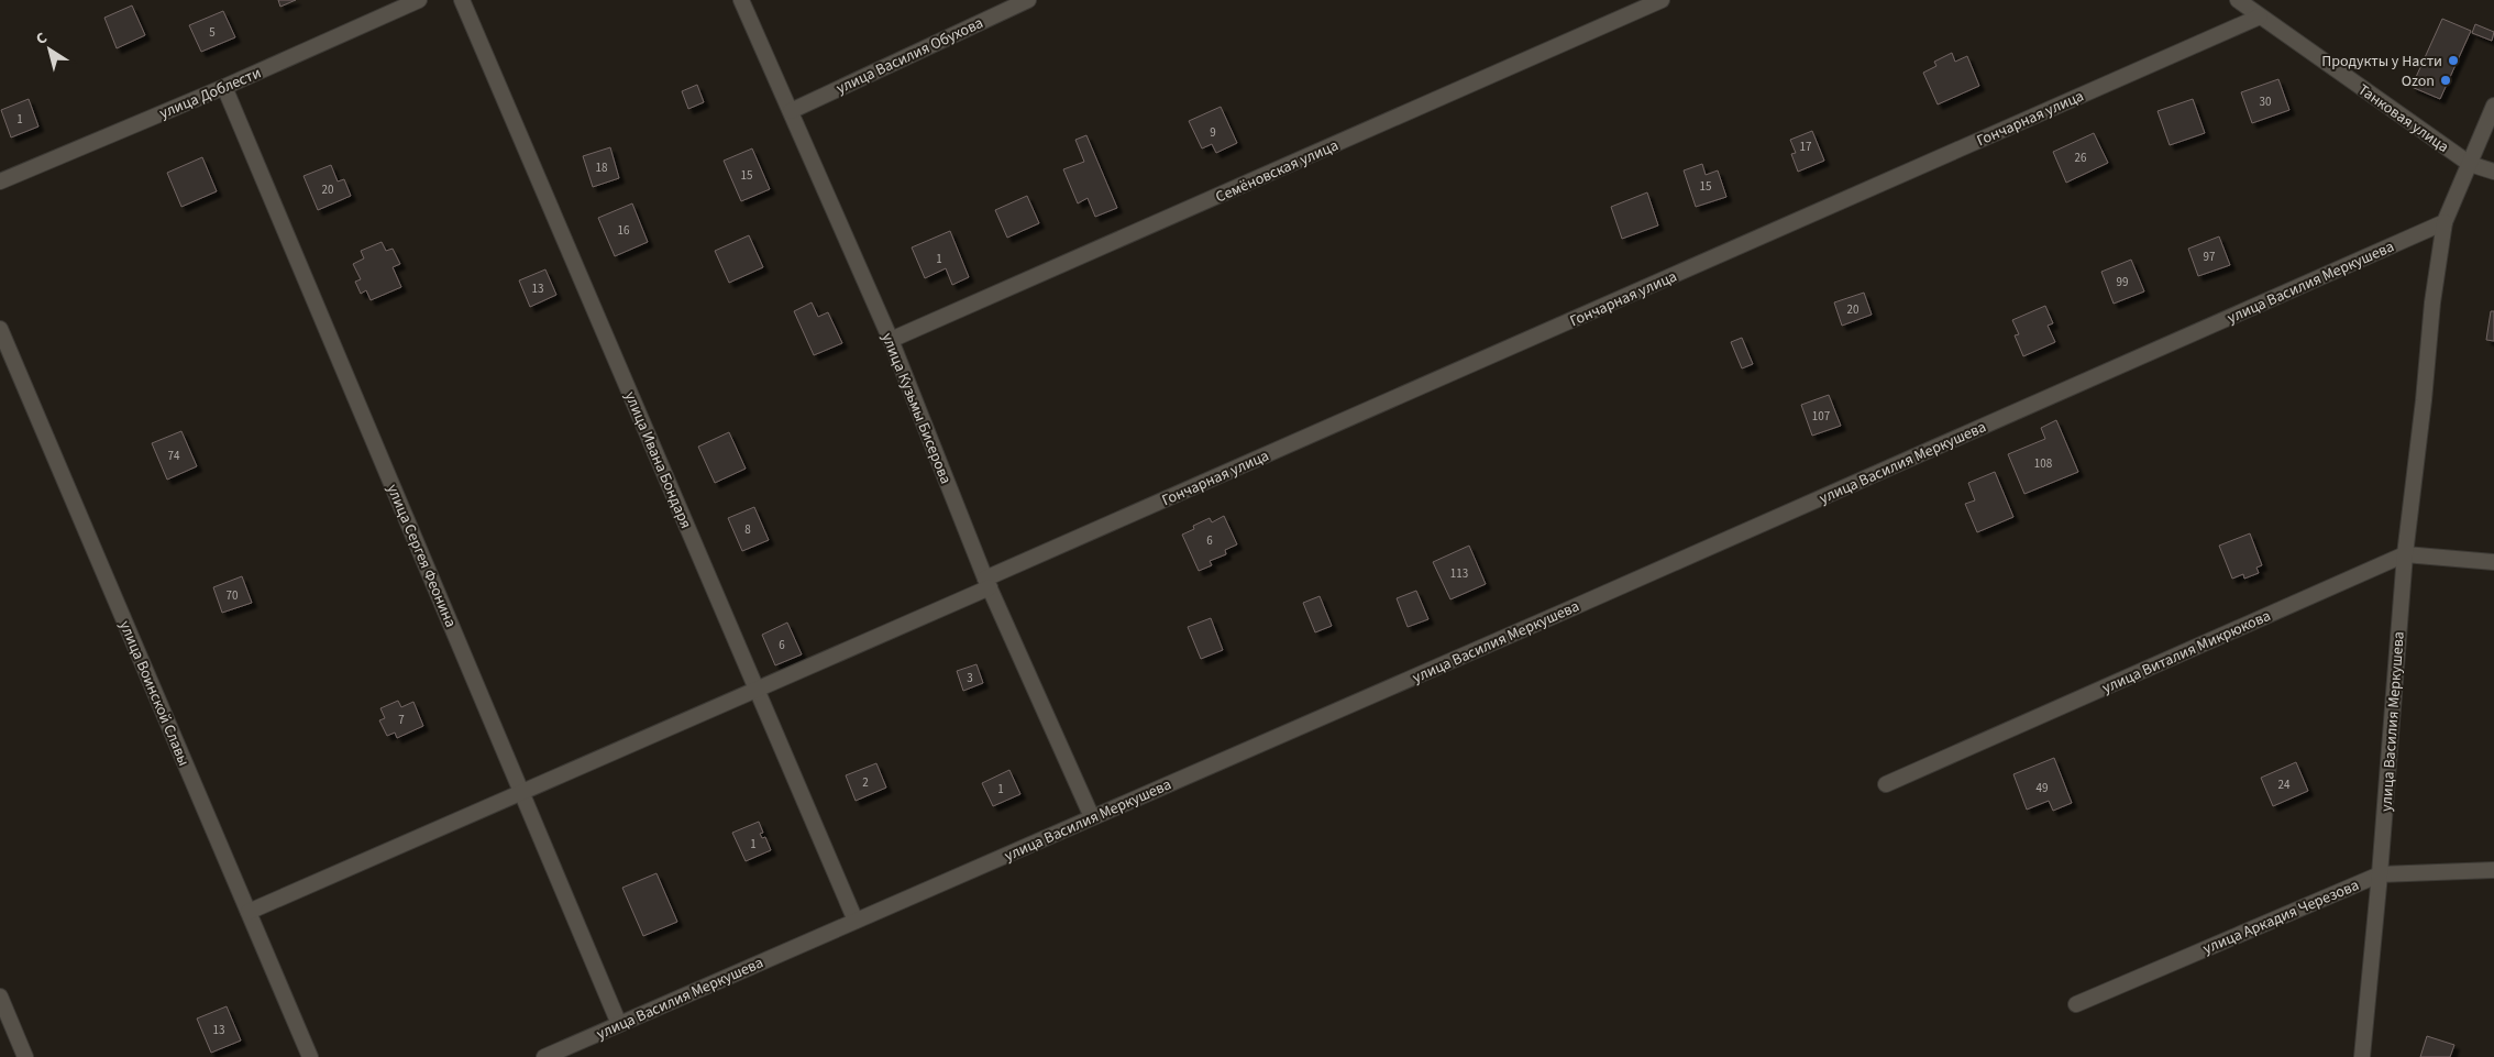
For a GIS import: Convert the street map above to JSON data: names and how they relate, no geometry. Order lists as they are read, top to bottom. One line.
{"streets":{"street":["улица Василия Обухова","улица Доблести","Гончарная улица","Танковая улица","Семёновская улица","улица Василия Меркушева","улица Кузьмы Бисерова","улица Ивана Бондаря","улица Сергея Феонина","улица Виталия Микрюкова","улица Воинской Славы","улица Аркадия Черезова"]},"crossings":[["улица Василия Обухова","улица Кузьмы Бисерова"],["улица Доблести","улица Сергея Феонина"],["Гончарная улица","Танковая улица"],["Гончарная улица","улица Кузьмы Бисерова"],["Гончарная улица","улица Ивана Бондаря"],["Гончарная улица","улица Сергея Феонина"],["Гончарная улица","улица Воинской Славы"],["Танковая улица","улица Василия Меркушева"],["Семёновская улица","улица Кузьмы Бисерова"],["улица Василия Меркушева","улица Кузьмы Бисерова"],["улица Василия Меркушева","улица Ивана Бондаря"],["улица Василия Меркушева","улица Сергея Феонина"],["улица Василия Меркушева","улица Виталия Микрюкова"],["улица Василия Меркушева","улица Аркадия Черезова"]],"places":["Продукты у Насти","Ozon"],"house_numbers":["5","30","1","9","17","26","18","15","15","20","16","97","1","99","13","20","107","74","108","8","6","113","70","6","3","7","2","24","49","1","1","13"],"north":"top left"}
